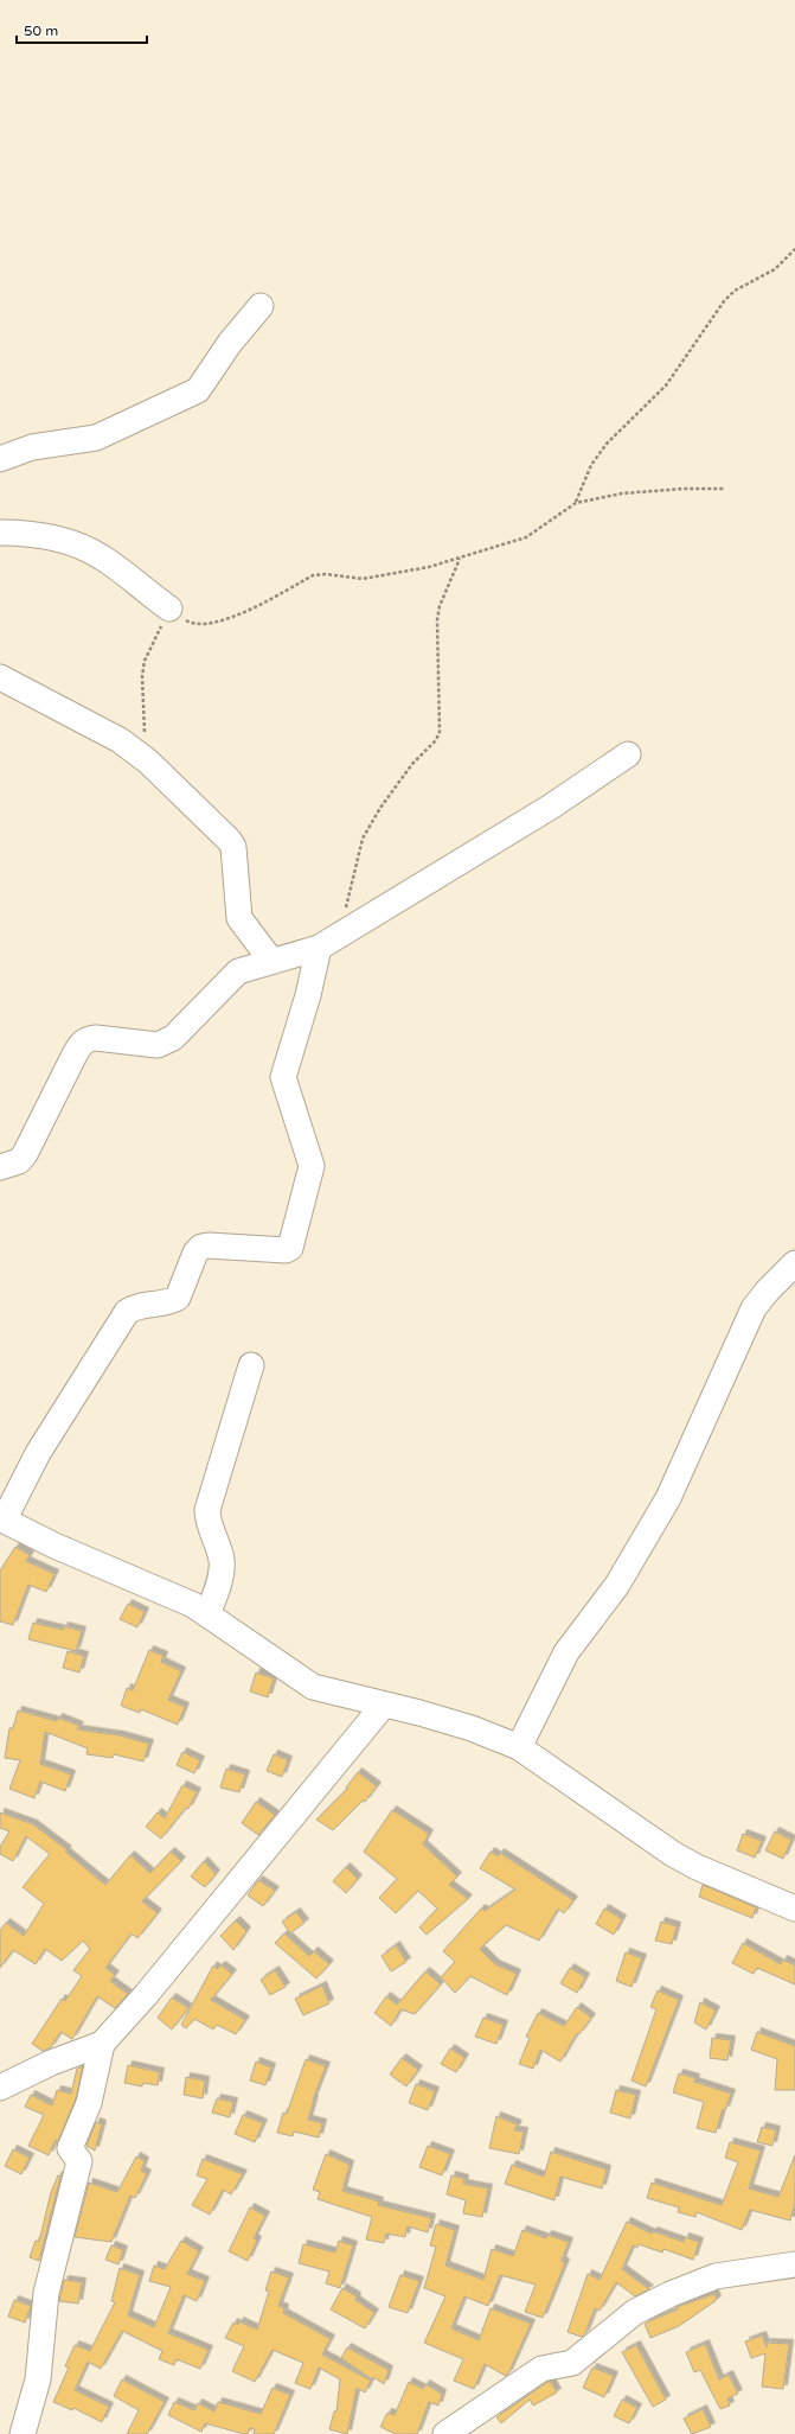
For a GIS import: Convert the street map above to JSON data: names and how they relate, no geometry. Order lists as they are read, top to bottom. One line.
{"scale_bar":"50 m"}
